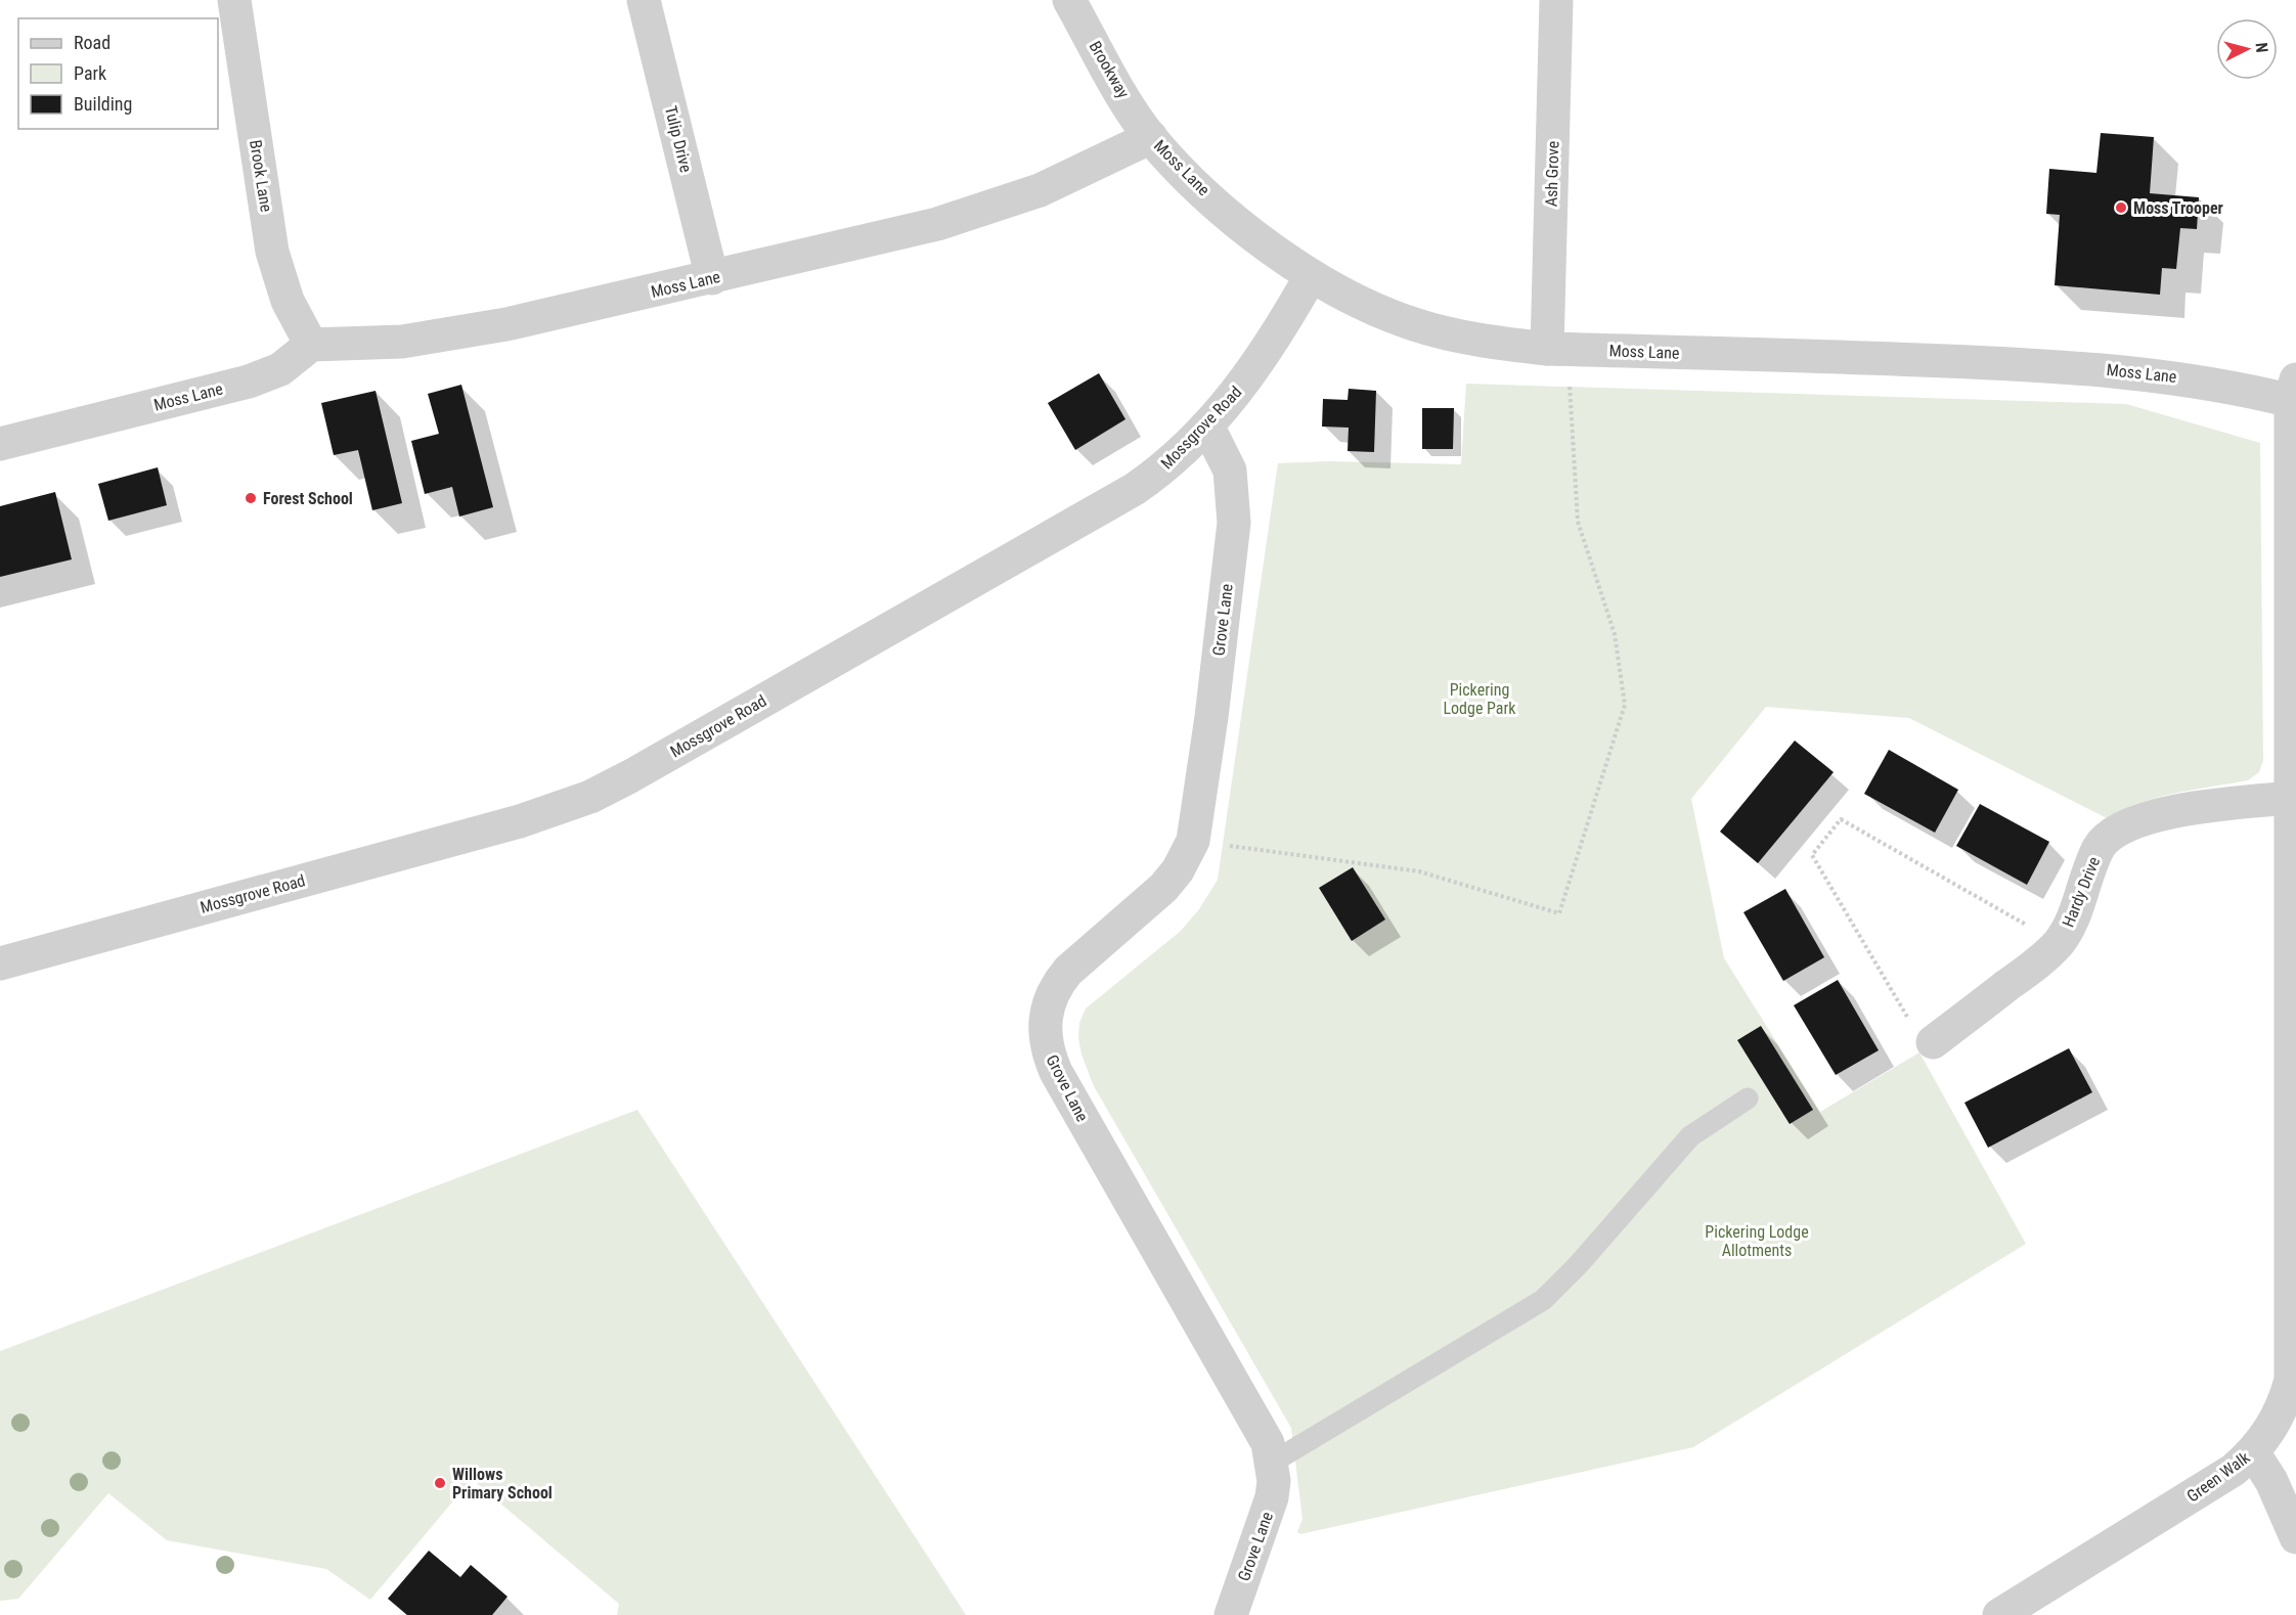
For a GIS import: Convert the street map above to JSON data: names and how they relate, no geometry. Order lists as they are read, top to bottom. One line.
{"streets":{"street":["Brookway","Tulip Drive","Moss Lane","Ash Grove","Brook Lane","Mossgrove Road","Grove Lane","Hardy Drive","Green Walk"]},"crossings":[["Brookway","Moss Lane"],["Tulip Drive","Moss Lane"],["Moss Lane","Ash Grove"],["Moss Lane","Brook Lane"],["Moss Lane","Mossgrove Road"],["Moss Lane","Green Walk"],["Mossgrove Road","Grove Lane"],["Hardy Drive","Green Walk"]],"parks":["Pickering Lodge Park","Pickering Lodge Allotments"],"places":["Moss Trooper","Forest School","Willows Primary School"],"legend":["Road","Park","Building"],"north":"right"}
